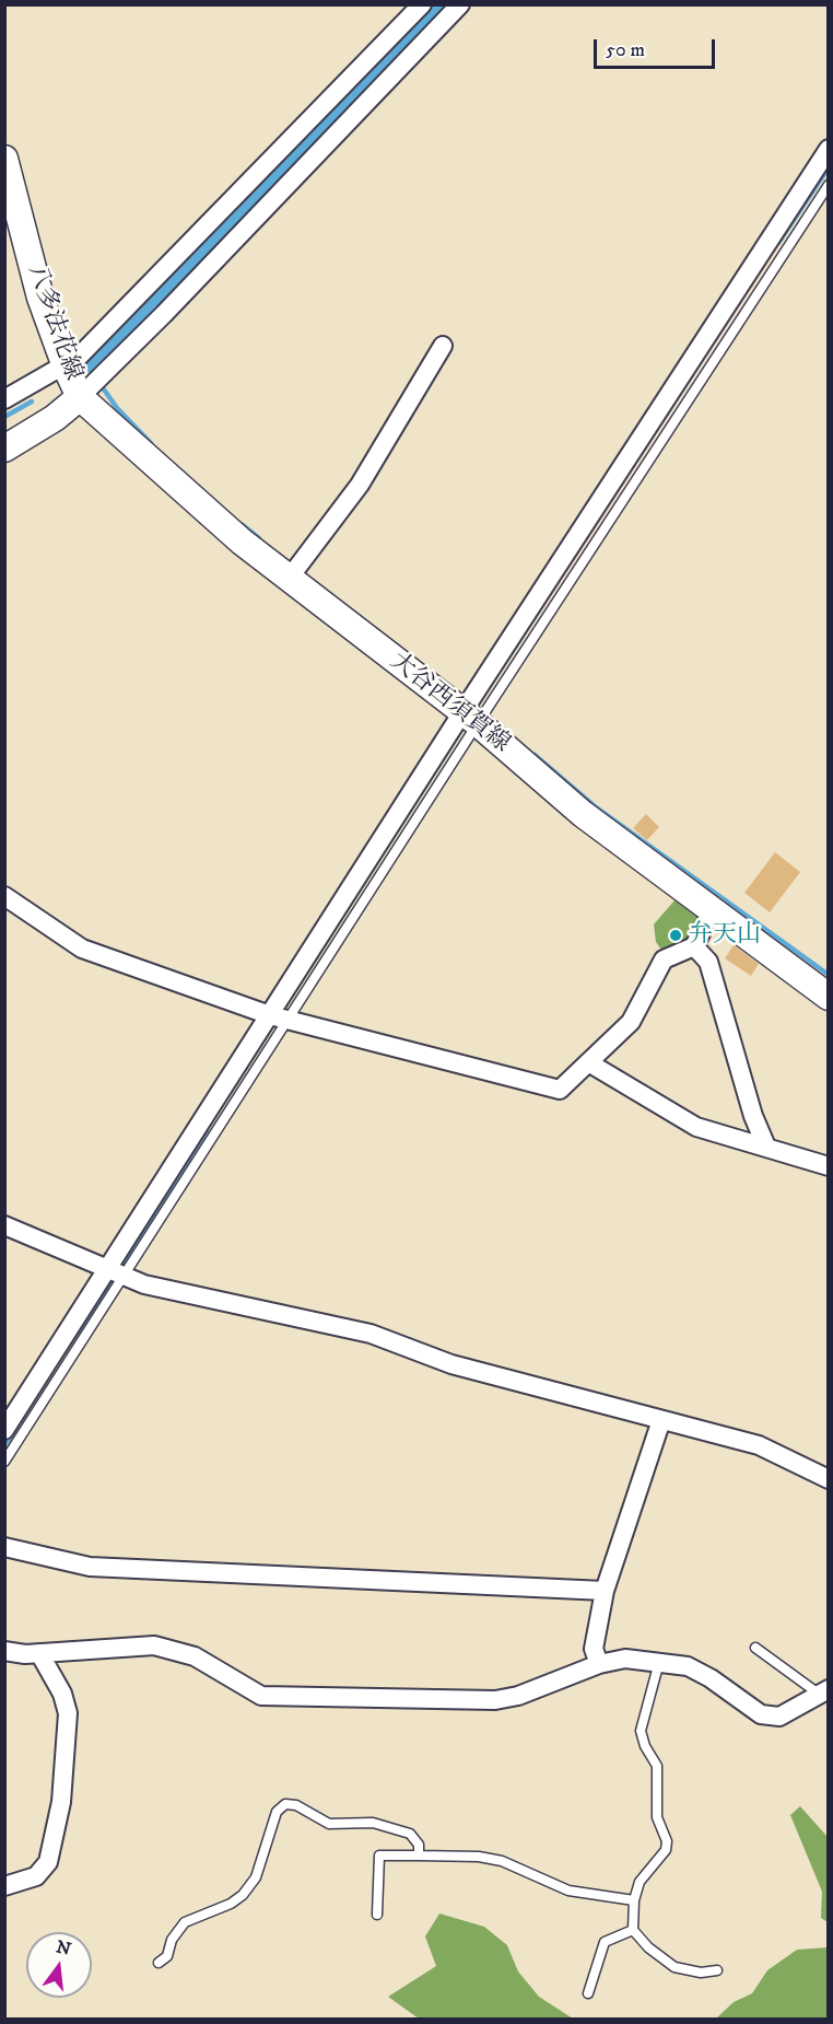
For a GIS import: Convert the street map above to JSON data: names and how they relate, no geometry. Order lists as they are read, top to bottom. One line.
{"streets":{"main road":["八多法花線","大谷西須賀線"]},"crossings":[["八多法花線","大谷西須賀線"]],"places":["弁天山"],"scale_bar":"50 m","north":"top"}
